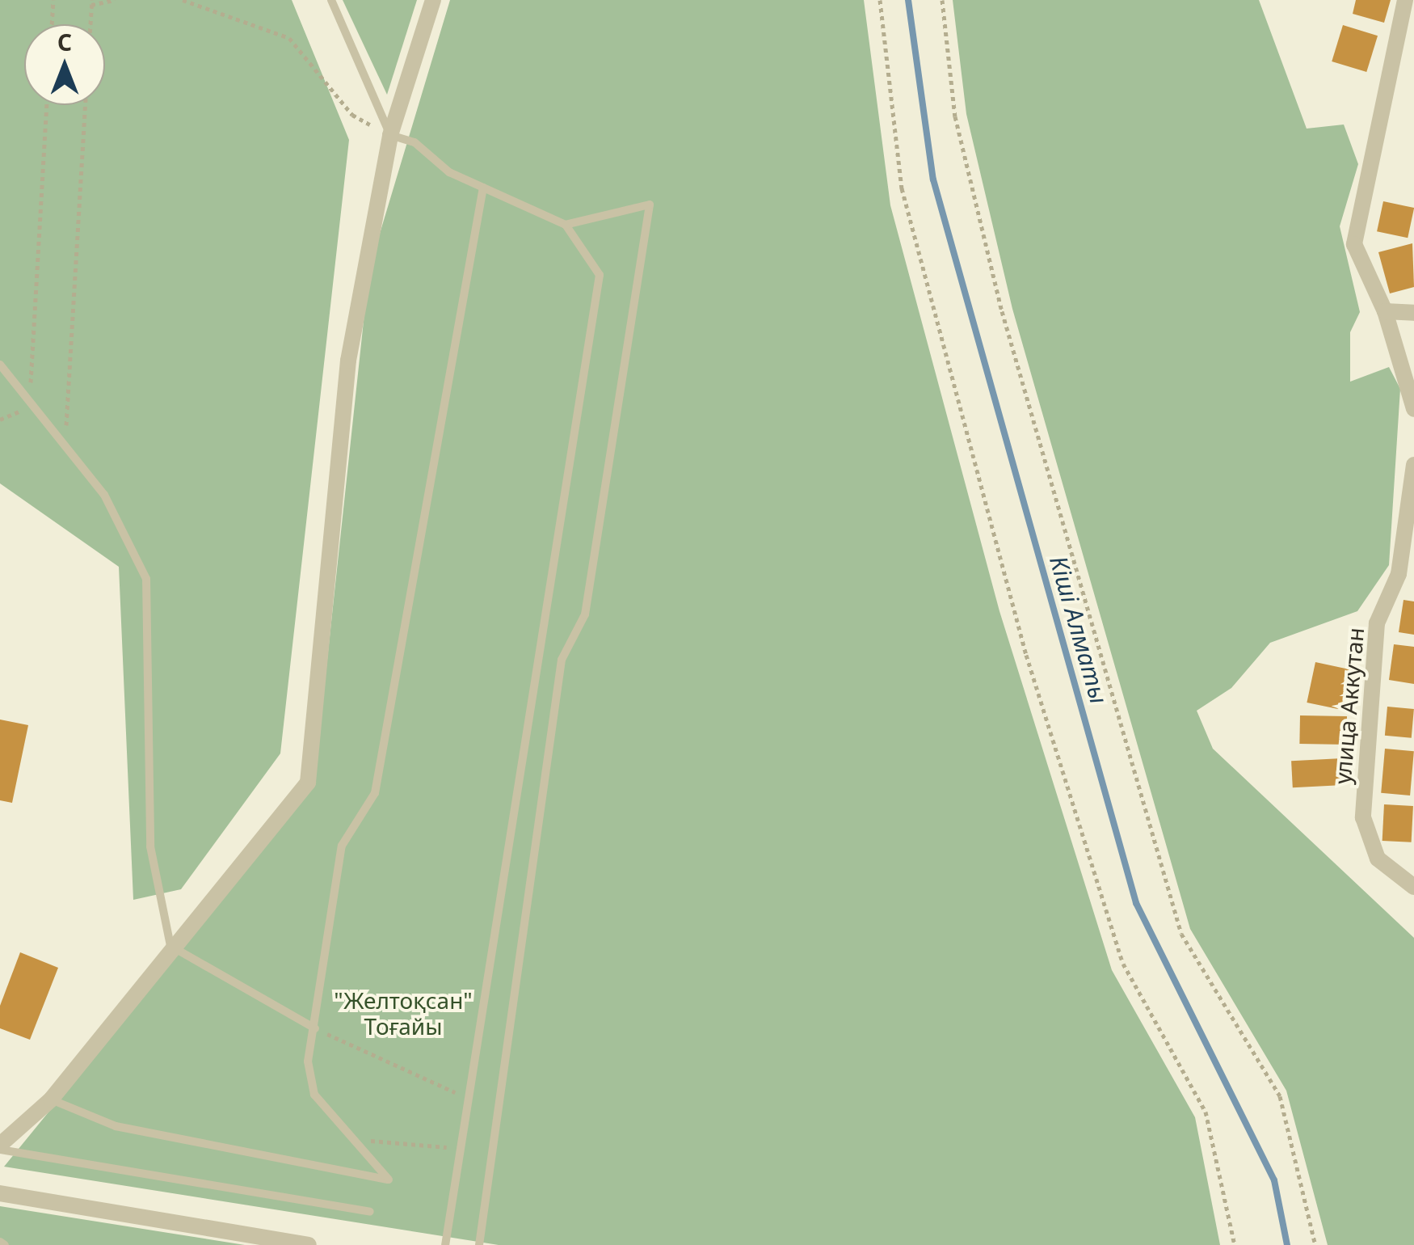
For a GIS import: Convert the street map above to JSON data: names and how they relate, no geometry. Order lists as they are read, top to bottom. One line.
{"streets":{"street":["улица Аккутан"]},"water":["Кіші Алматы"],"parks":["\"Желтоқсан\" Тоғайы"],"north":"top"}
